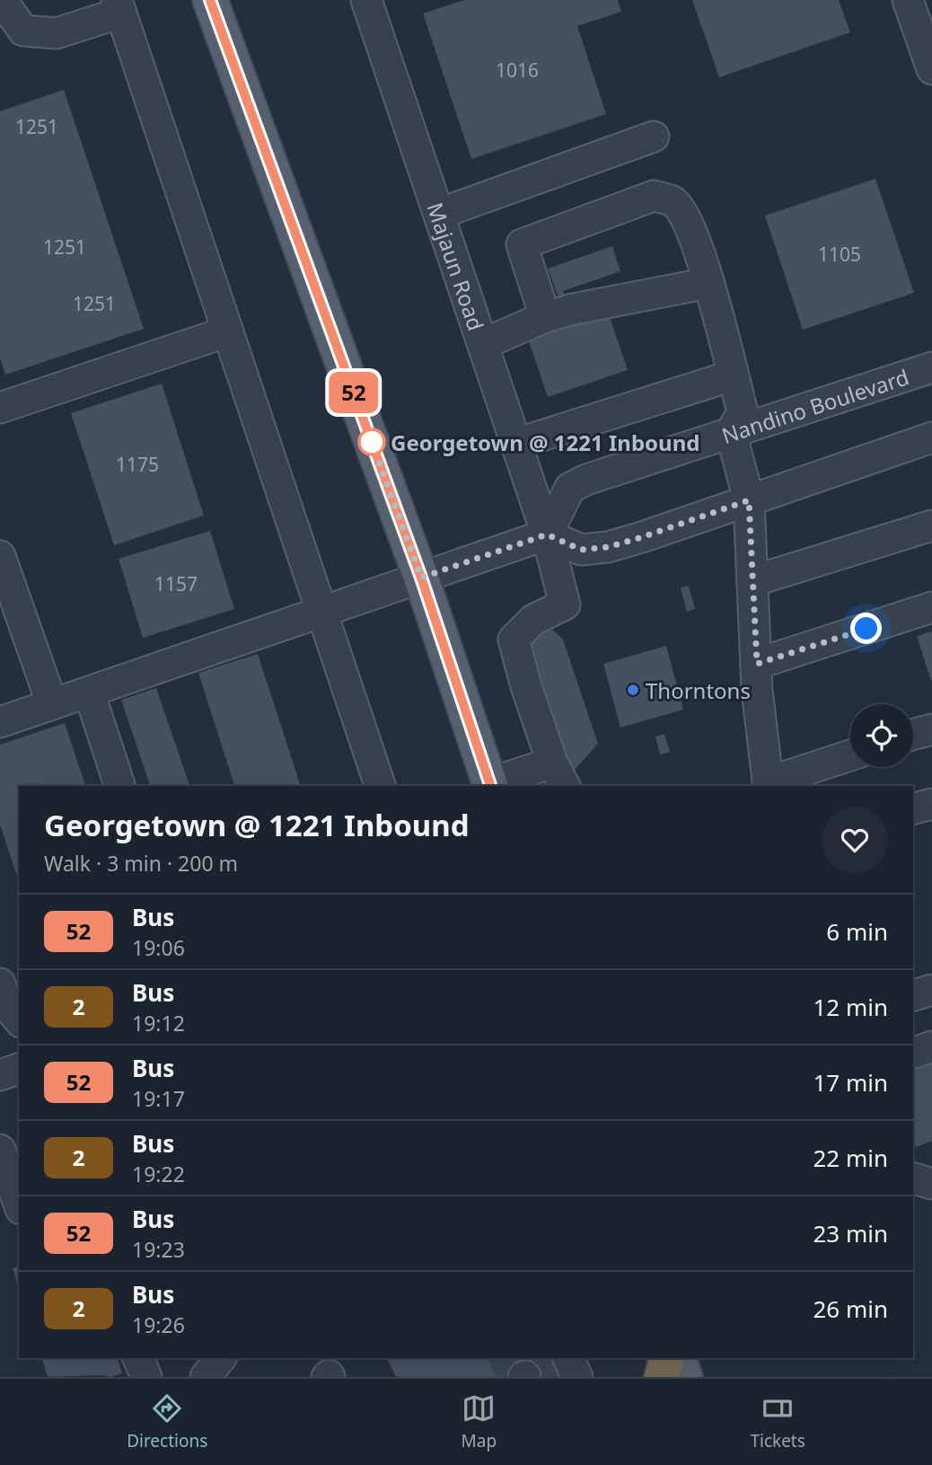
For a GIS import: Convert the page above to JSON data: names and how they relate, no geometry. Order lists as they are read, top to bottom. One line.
{"streets":{"street":["Majaun Road","Nandino Boulevard"]},"crossings":[["Majaun Road","Nandino Boulevard"]],"places":["Georgetown @ 1221 Inbound","Thorntons"],"lines":["bus line 52"],"house_numbers":["1016","1251","1251","1105","1251","1175","1157"],"page":{"on_map":"52","heading":["Georgetown @ 1221 Inbound","Walk · 3 min · 200 m"],"list":[{"mark":"52","name":"Bus","note":"19:06","value":"6 min"},{"mark":"2","name":"Bus","note":"19:12","value":"12 min"},{"mark":"52","name":"Bus","note":"19:17","value":"17 min"},{"mark":"2","name":"Bus","note":"19:22","value":"22 min"},{"mark":"52","name":"Bus","note":"19:23","value":"23 min"},{"mark":"2","name":"Bus","note":"19:26","value":"26 min"}],"tabs":["Directions","Map","Tickets"]}}
